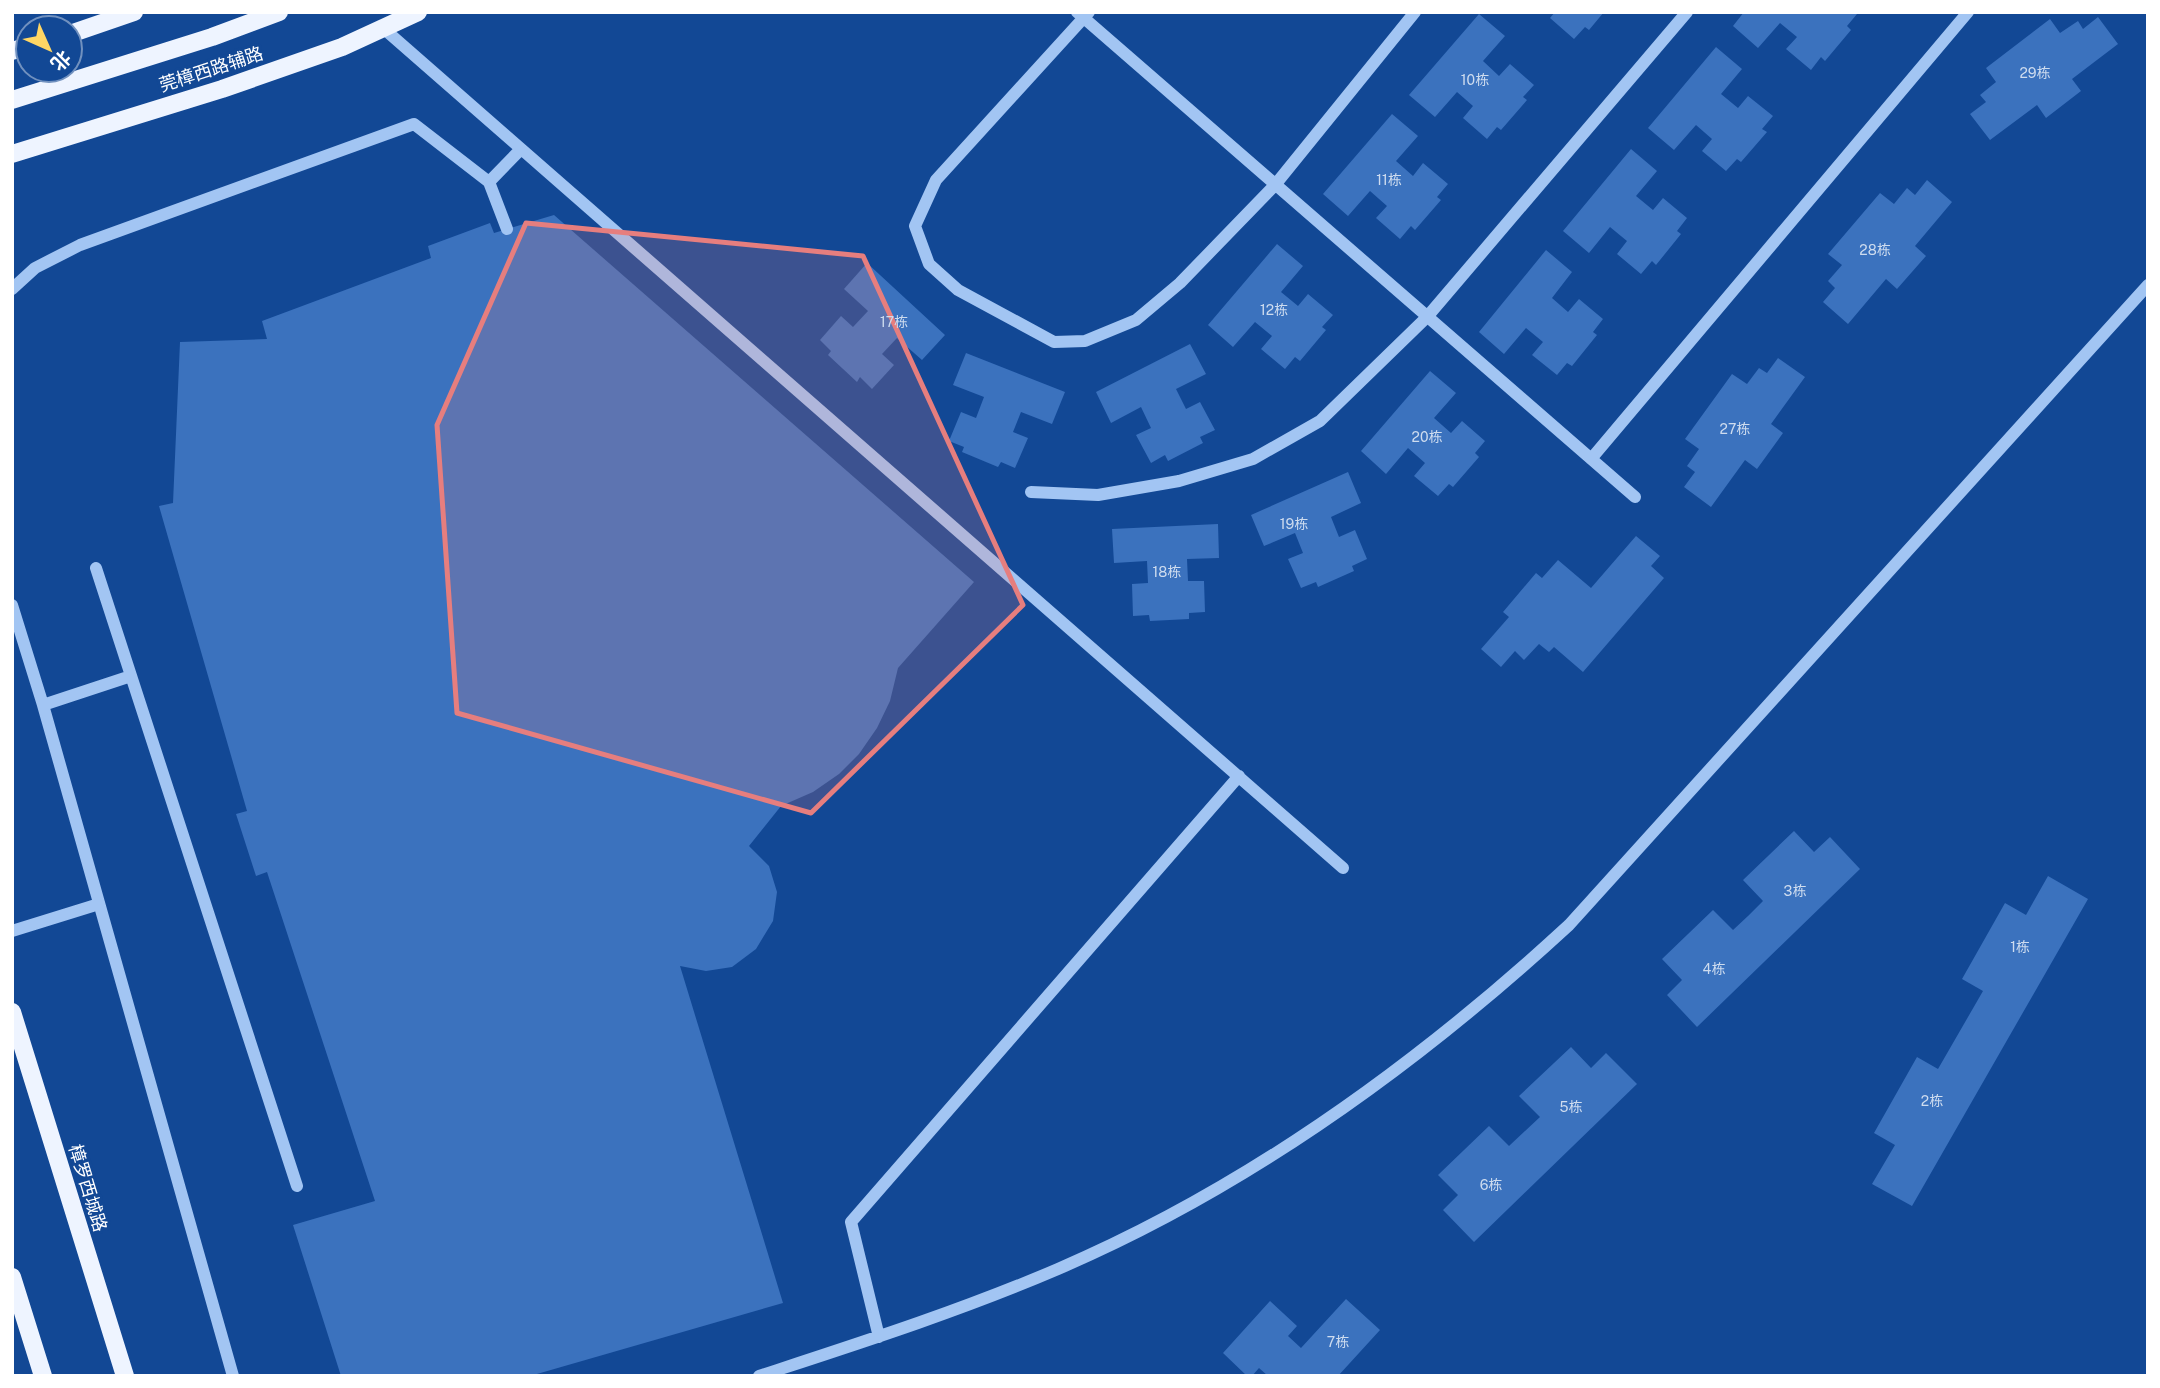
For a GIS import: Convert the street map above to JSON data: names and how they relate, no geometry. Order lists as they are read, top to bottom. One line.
{"streets":{"main road":["莞樟西路辅路","樟罗西城路"]},"house_numbers":["29栋","10栋","11栋","28栋","12栋","17栋","27栋","20栋","19栋","18栋","3栋","1栋","4栋","2栋","5栋","6栋","7栋"],"north":"bottom right"}
